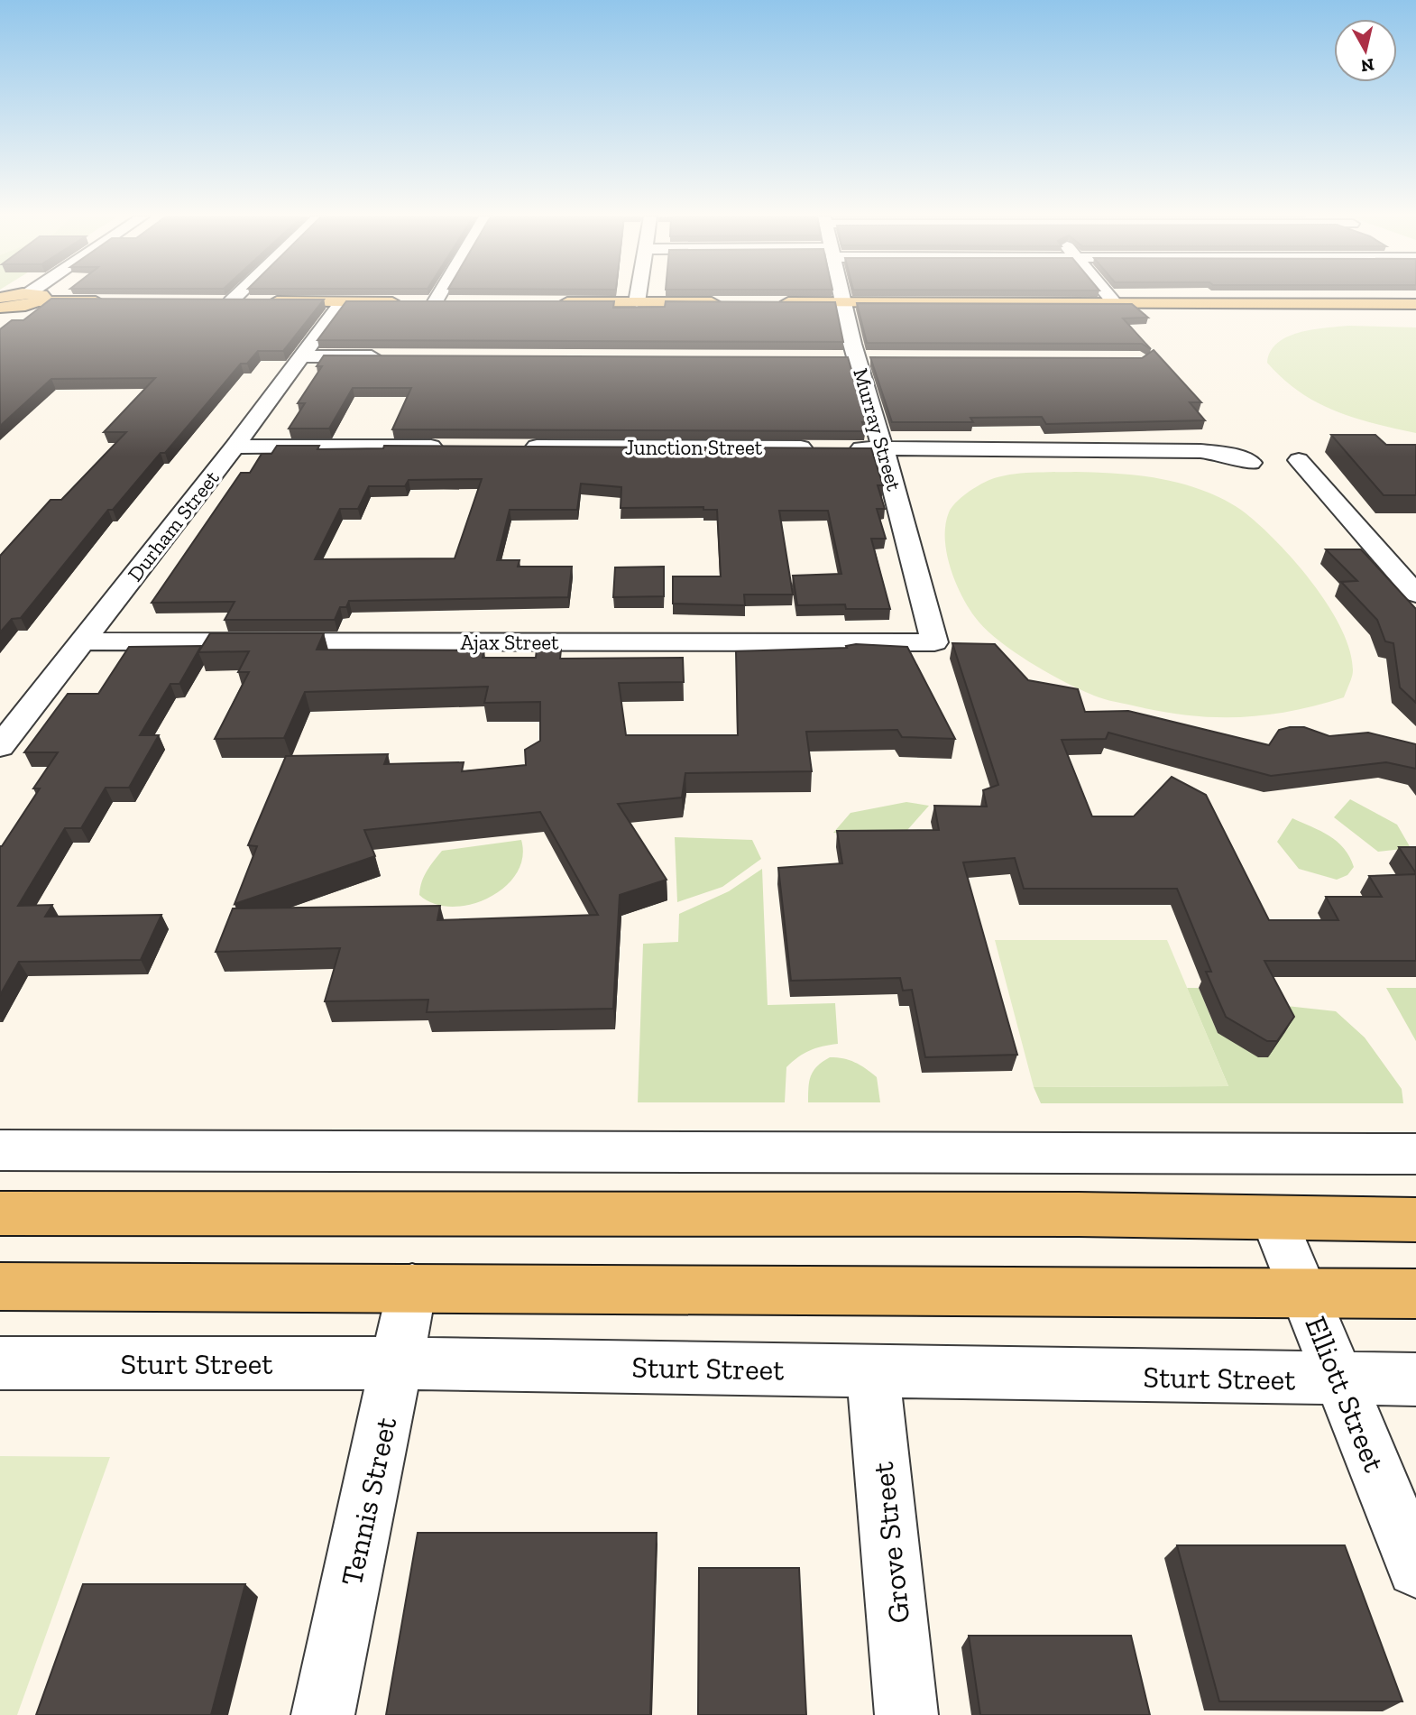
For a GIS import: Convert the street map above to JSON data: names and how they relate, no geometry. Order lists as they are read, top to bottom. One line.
{"streets":{"street":["Murray Street","Junction Street","Durham Street","Ajax Street","Sturt Street","Elliott Street","Tennis Street","Grove Street"]},"crossings":[["Murray Street","Ajax Street"],["Durham Street","Ajax Street"],["Sturt Street","Elliott Street"],["Sturt Street","Tennis Street"],["Sturt Street","Grove Street"]],"north":"bottom"}
